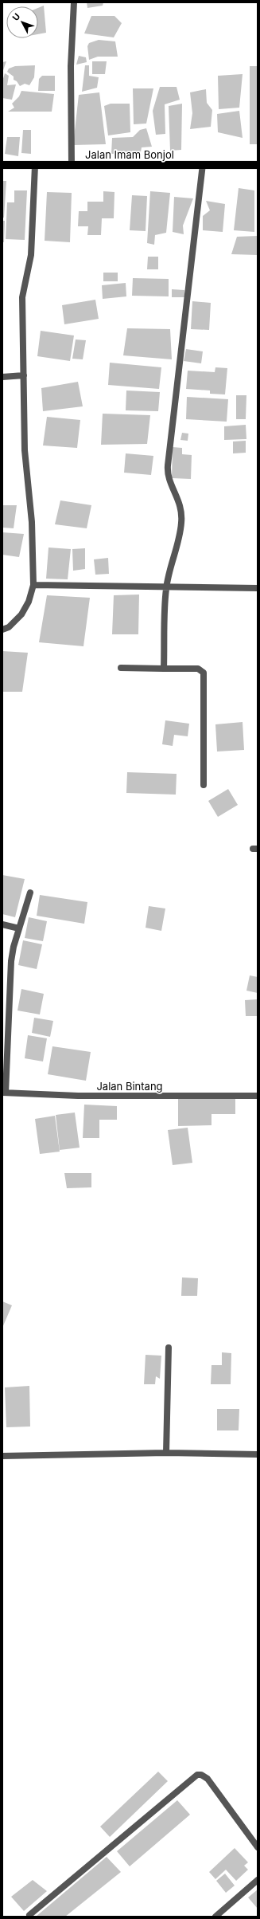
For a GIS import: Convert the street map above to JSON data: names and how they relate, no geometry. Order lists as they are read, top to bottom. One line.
{"streets":{"main road":["Jalan Imam Bonjol"],"street":["Jalan Bintang"]},"north":"top left"}
